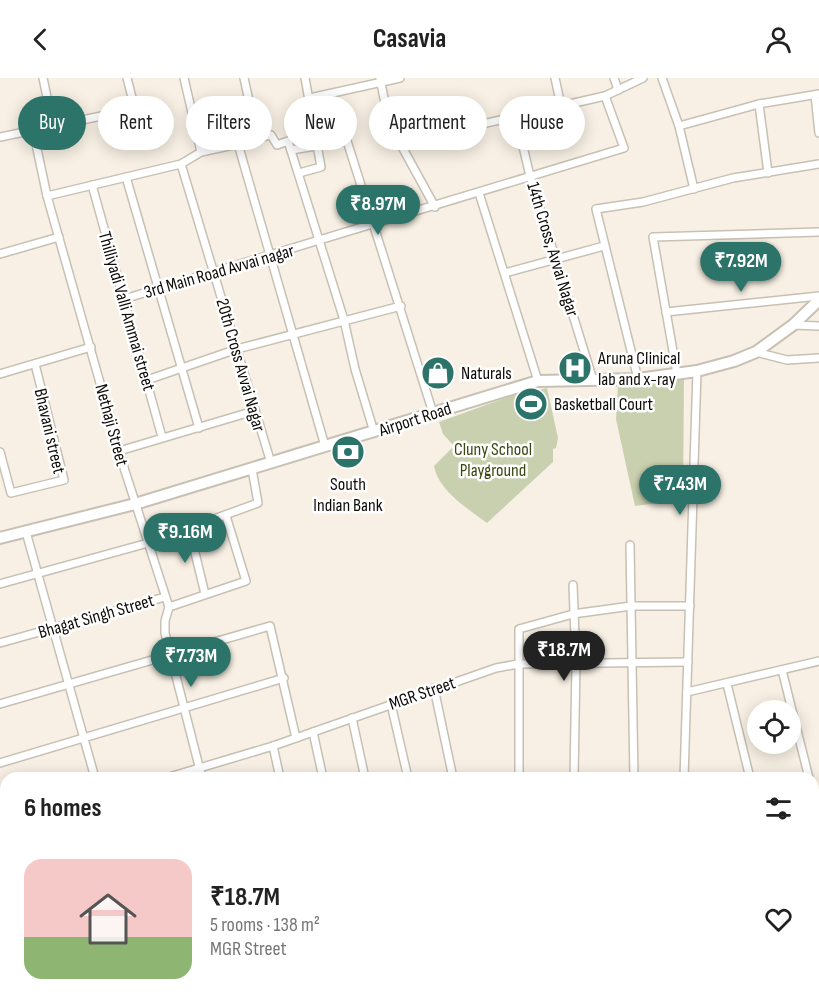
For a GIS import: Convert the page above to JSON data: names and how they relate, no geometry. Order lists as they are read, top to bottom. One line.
{"streets":{"street":["14th Cross, Avvai Nagar","3rd Main Road Avvai nagar","Thilliyadi Valli Ammai street","20th Cross Avvai Nagar","Airport Road","Nethaji Street","Bhavani street","Bhagat Singh Street","MGR Street"]},"crossings":[["14th Cross, Avvai Nagar","3rd Main Road Avvai nagar"],["14th Cross, Avvai Nagar","Airport Road"],["3rd Main Road Avvai nagar","Thilliyadi Valli Ammai street"],["3rd Main Road Avvai nagar","20th Cross Avvai Nagar"],["20th Cross Avvai Nagar","Airport Road"],["Airport Road","Nethaji Street"],["Nethaji Street","Bhagat Singh Street"]],"parks":["Cluny School Playground"],"places":{"hospital":["Aruna Clinical lab and x-ray"],"shop":["Naturals"],"sports":["Basketball Court"],"bank":["South Indian Bank"]},"page":{"header":"Casavia","chip":["Buy","Rent","Filters","New","Apartment","House"],"price":["₹8.97M","₹7.92M","₹7.43M","₹9.16M","₹18.7M","₹7.73M"],"heading":"6 homes","list":[{"name":"₹18.7M","note":"5 rooms · 138 m² · MGR Street"}]}}
